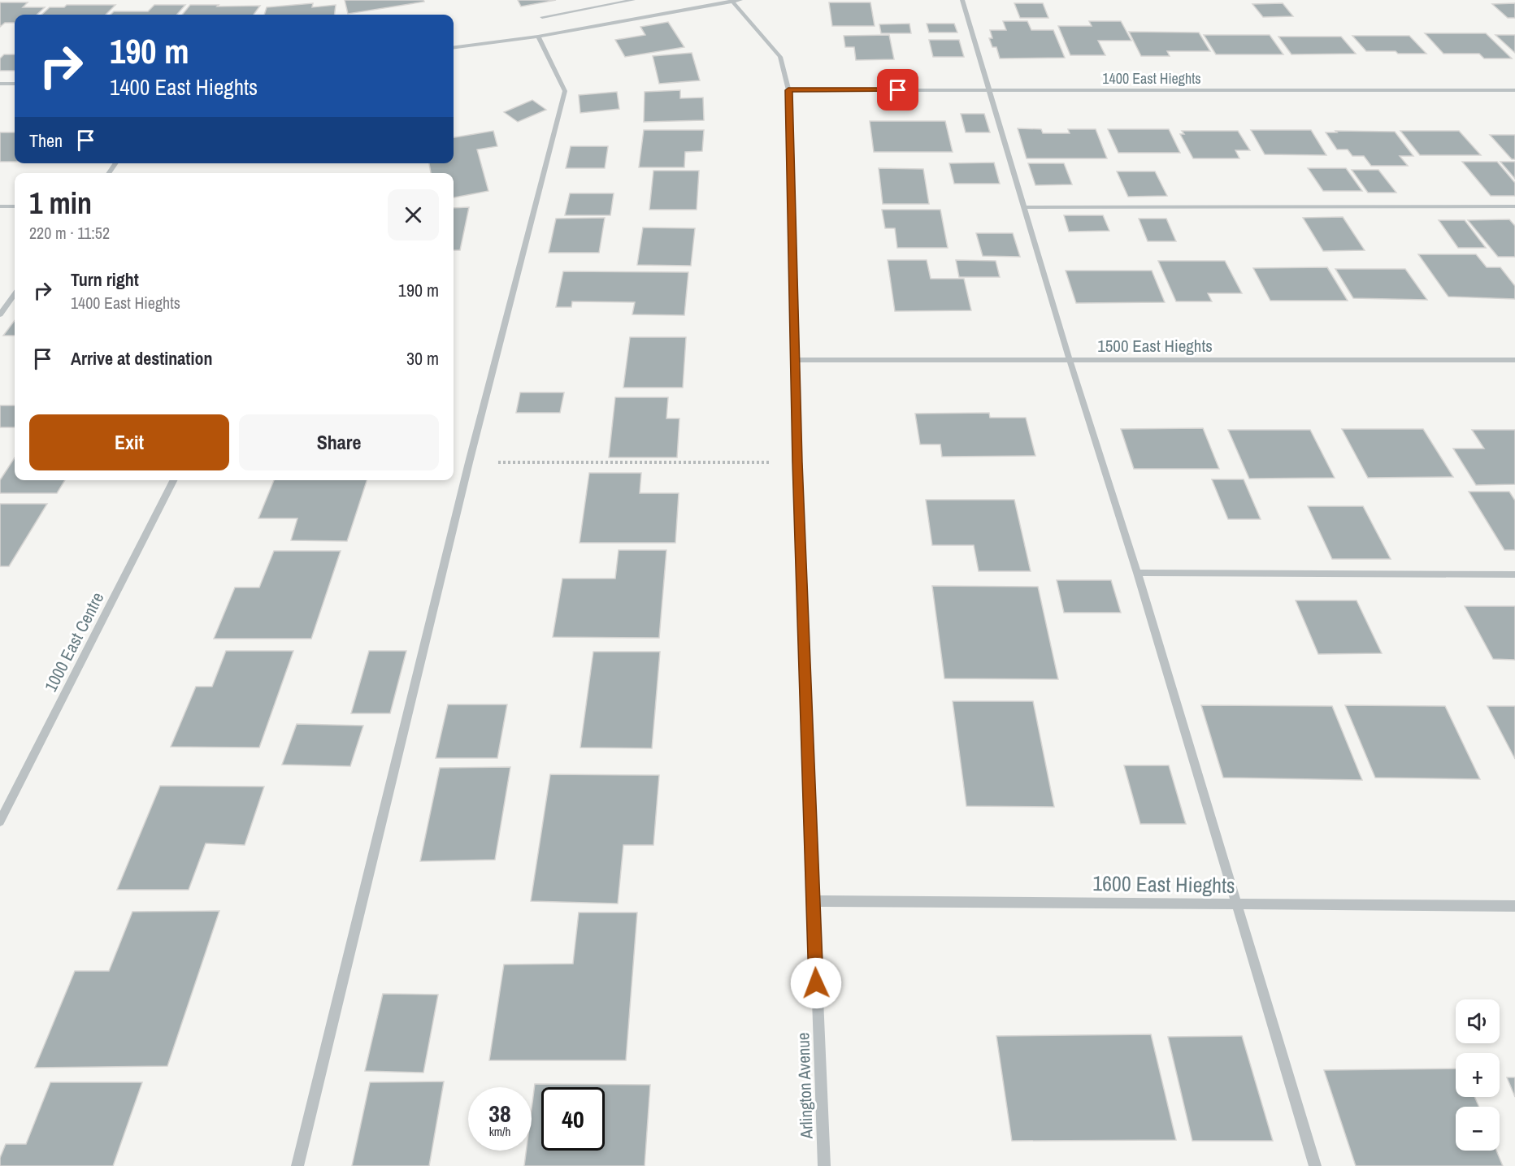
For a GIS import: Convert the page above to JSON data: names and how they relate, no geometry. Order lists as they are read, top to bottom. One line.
{"streets":{"street":["1400 East Hieghts","1500 East Hieghts","1000 East Centre","1600 East Hieghts","Arlington Avenue"]},"crossings":[["1400 East Hieghts","Arlington Avenue"],["1500 East Hieghts","Arlington Avenue"],["1600 East Hieghts","Arlington Avenue"]],"page":{"turn":["190 m","1400 East Hieghts"],"then":"Then","heading":["1 min","220 m · 11:52"],"list":[{"name":"Turn right","note":"1400 East Hieghts","value":"190 m"},{"name":"Arrive at destination","value":"30 m"}],"buttons":["Exit","Share"],"map_buttons":["+","−"],"speed":"38 km/h","limit":"40"}}
